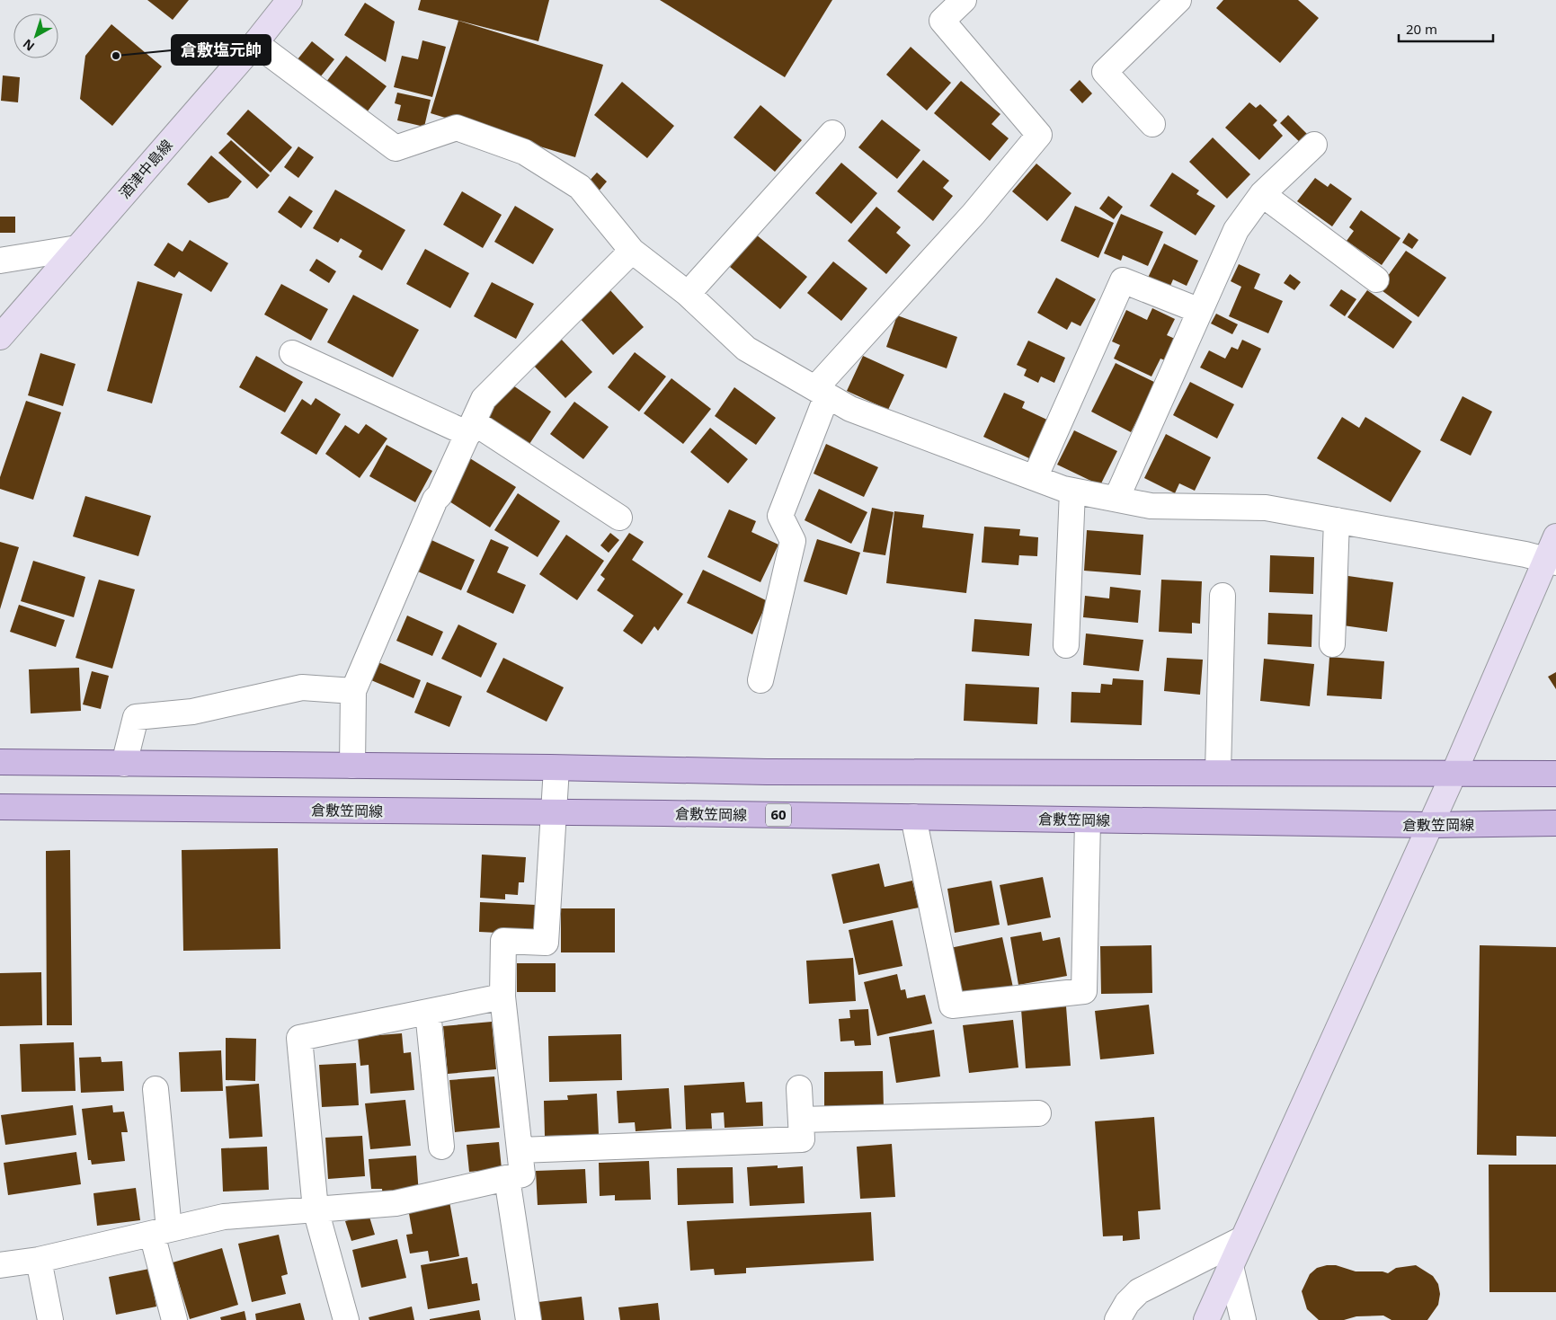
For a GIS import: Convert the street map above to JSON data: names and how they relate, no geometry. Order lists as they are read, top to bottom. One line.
{"streets":{"main road":["倉敷笠岡線","60"],"street":["酒津中島線"]},"places":["倉敷塩元帥"],"scale_bar":"20 m","north":"bottom left"}
